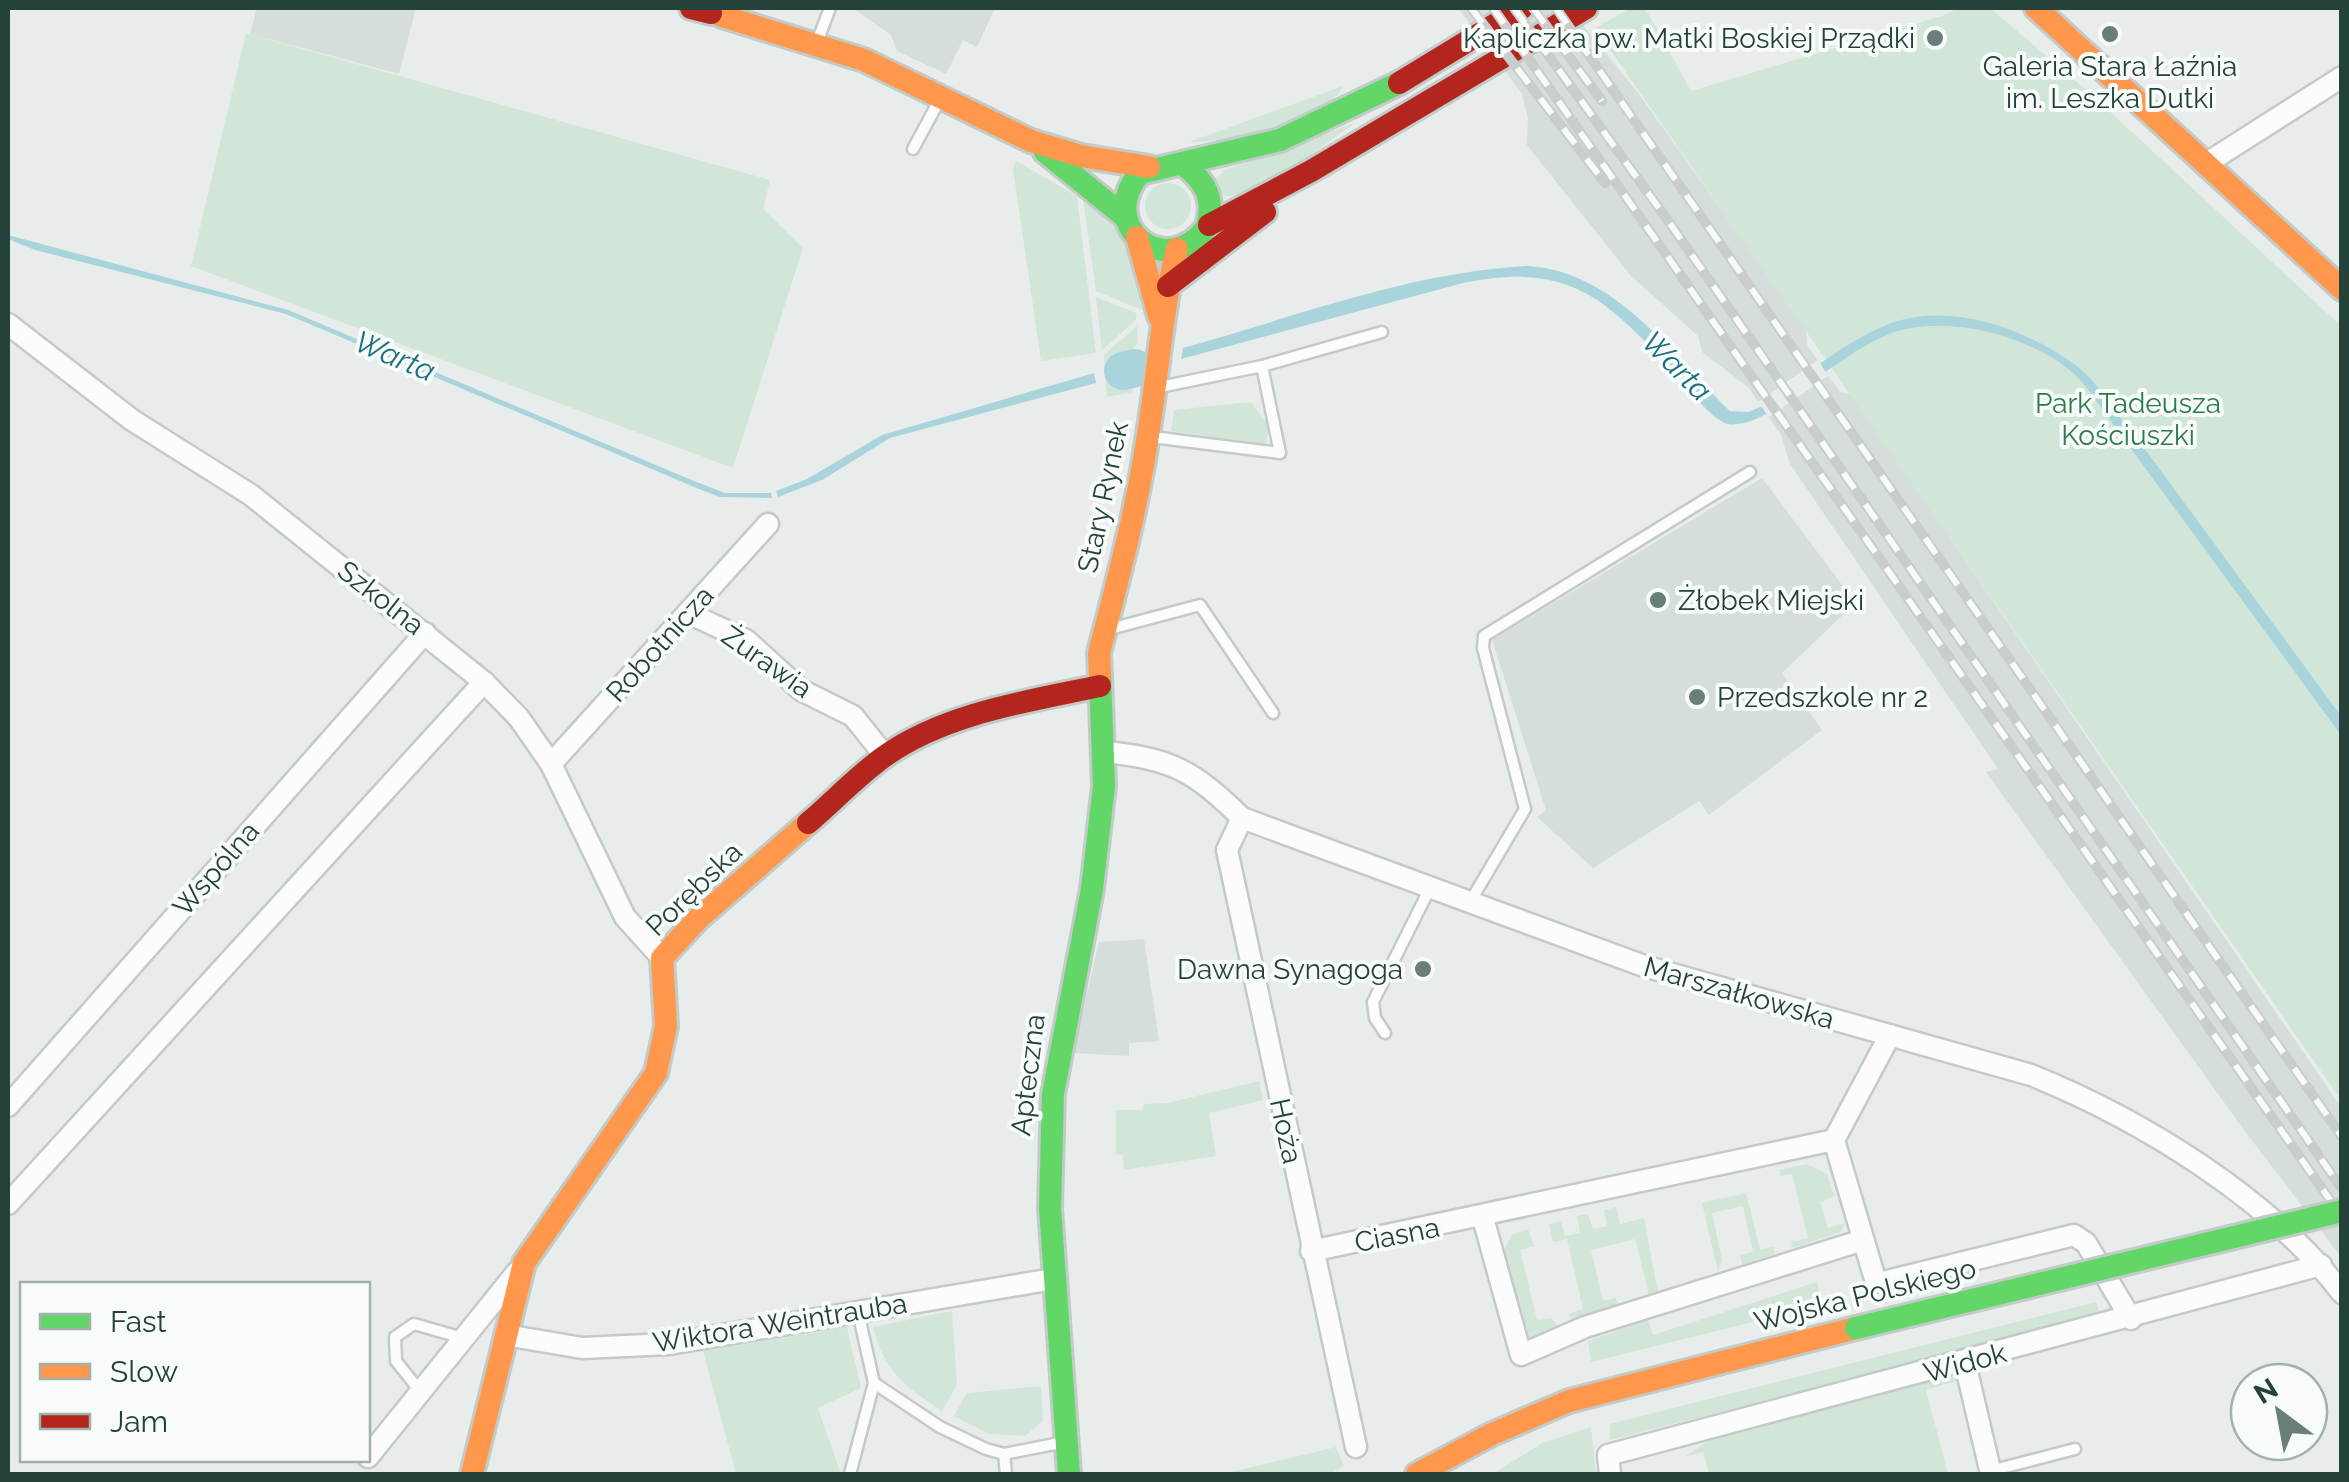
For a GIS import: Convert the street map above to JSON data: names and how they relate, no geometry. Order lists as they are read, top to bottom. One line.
{"streets":{"street":["Stary Rynek","Szkolna","Robotnicza","Żurawia","Wspólna","Porębska","Marszałkowska","Apteczna","Hoża","Ciasna","Wojska Polskiego","Wiktora Weintrauba","Widok"]},"crossings":[["Stary Rynek","Porębska"],["Stary Rynek","Apteczna"],["Szkolna","Robotnicza"],["Szkolna","Wspólna"],["Szkolna","Porębska"],["Robotnicza","Żurawia"],["Żurawia","Porębska"],["Porębska","Apteczna"],["Porębska","Wiktora Weintrauba"],["Marszałkowska","Apteczna"],["Marszałkowska","Hoża"],["Marszałkowska","Widok"],["Apteczna","Wiktora Weintrauba"],["Hoża","Ciasna"]],"water":["Warta"],"parks":["Park Tadeusza Kościuszki"],"places":["Galeria Stara Łaźnia im. Leszka Dutki","Kapliczka pw. Matki Boskiej Prządki","Żłobek Miejski","Przedszkole nr 2","Dawna Synagoga"],"legend":["Fast","Slow","Jam"],"north":"top left"}
